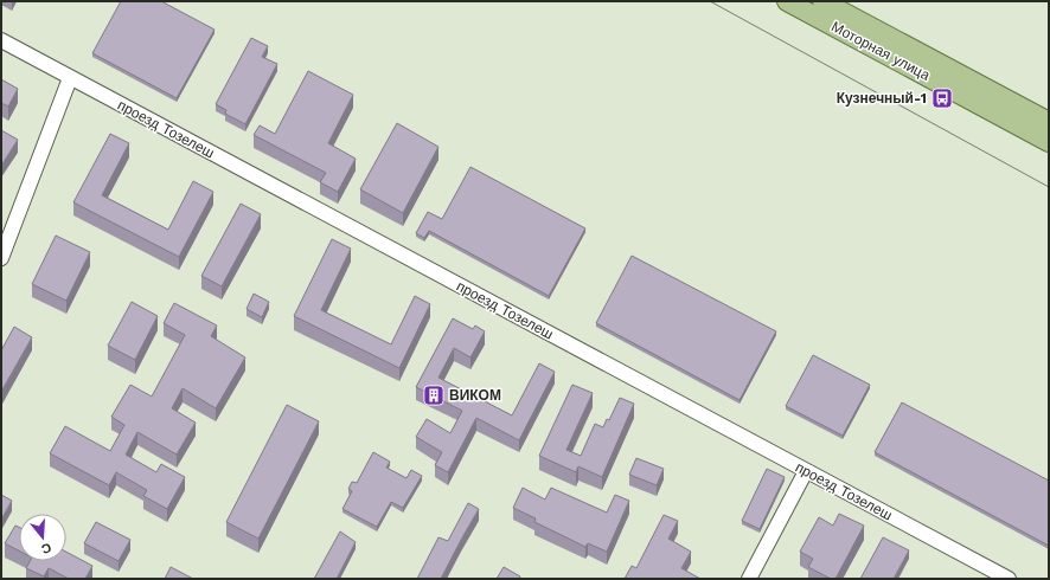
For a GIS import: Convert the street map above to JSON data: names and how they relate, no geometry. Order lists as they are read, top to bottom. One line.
{"streets":{"main road":["Моторная улица"],"street":["проезд Тозелеш"]},"places":{"bus stop":["Кузнечный-1"],"building":["ВИКОМ"]},"north":"bottom"}
